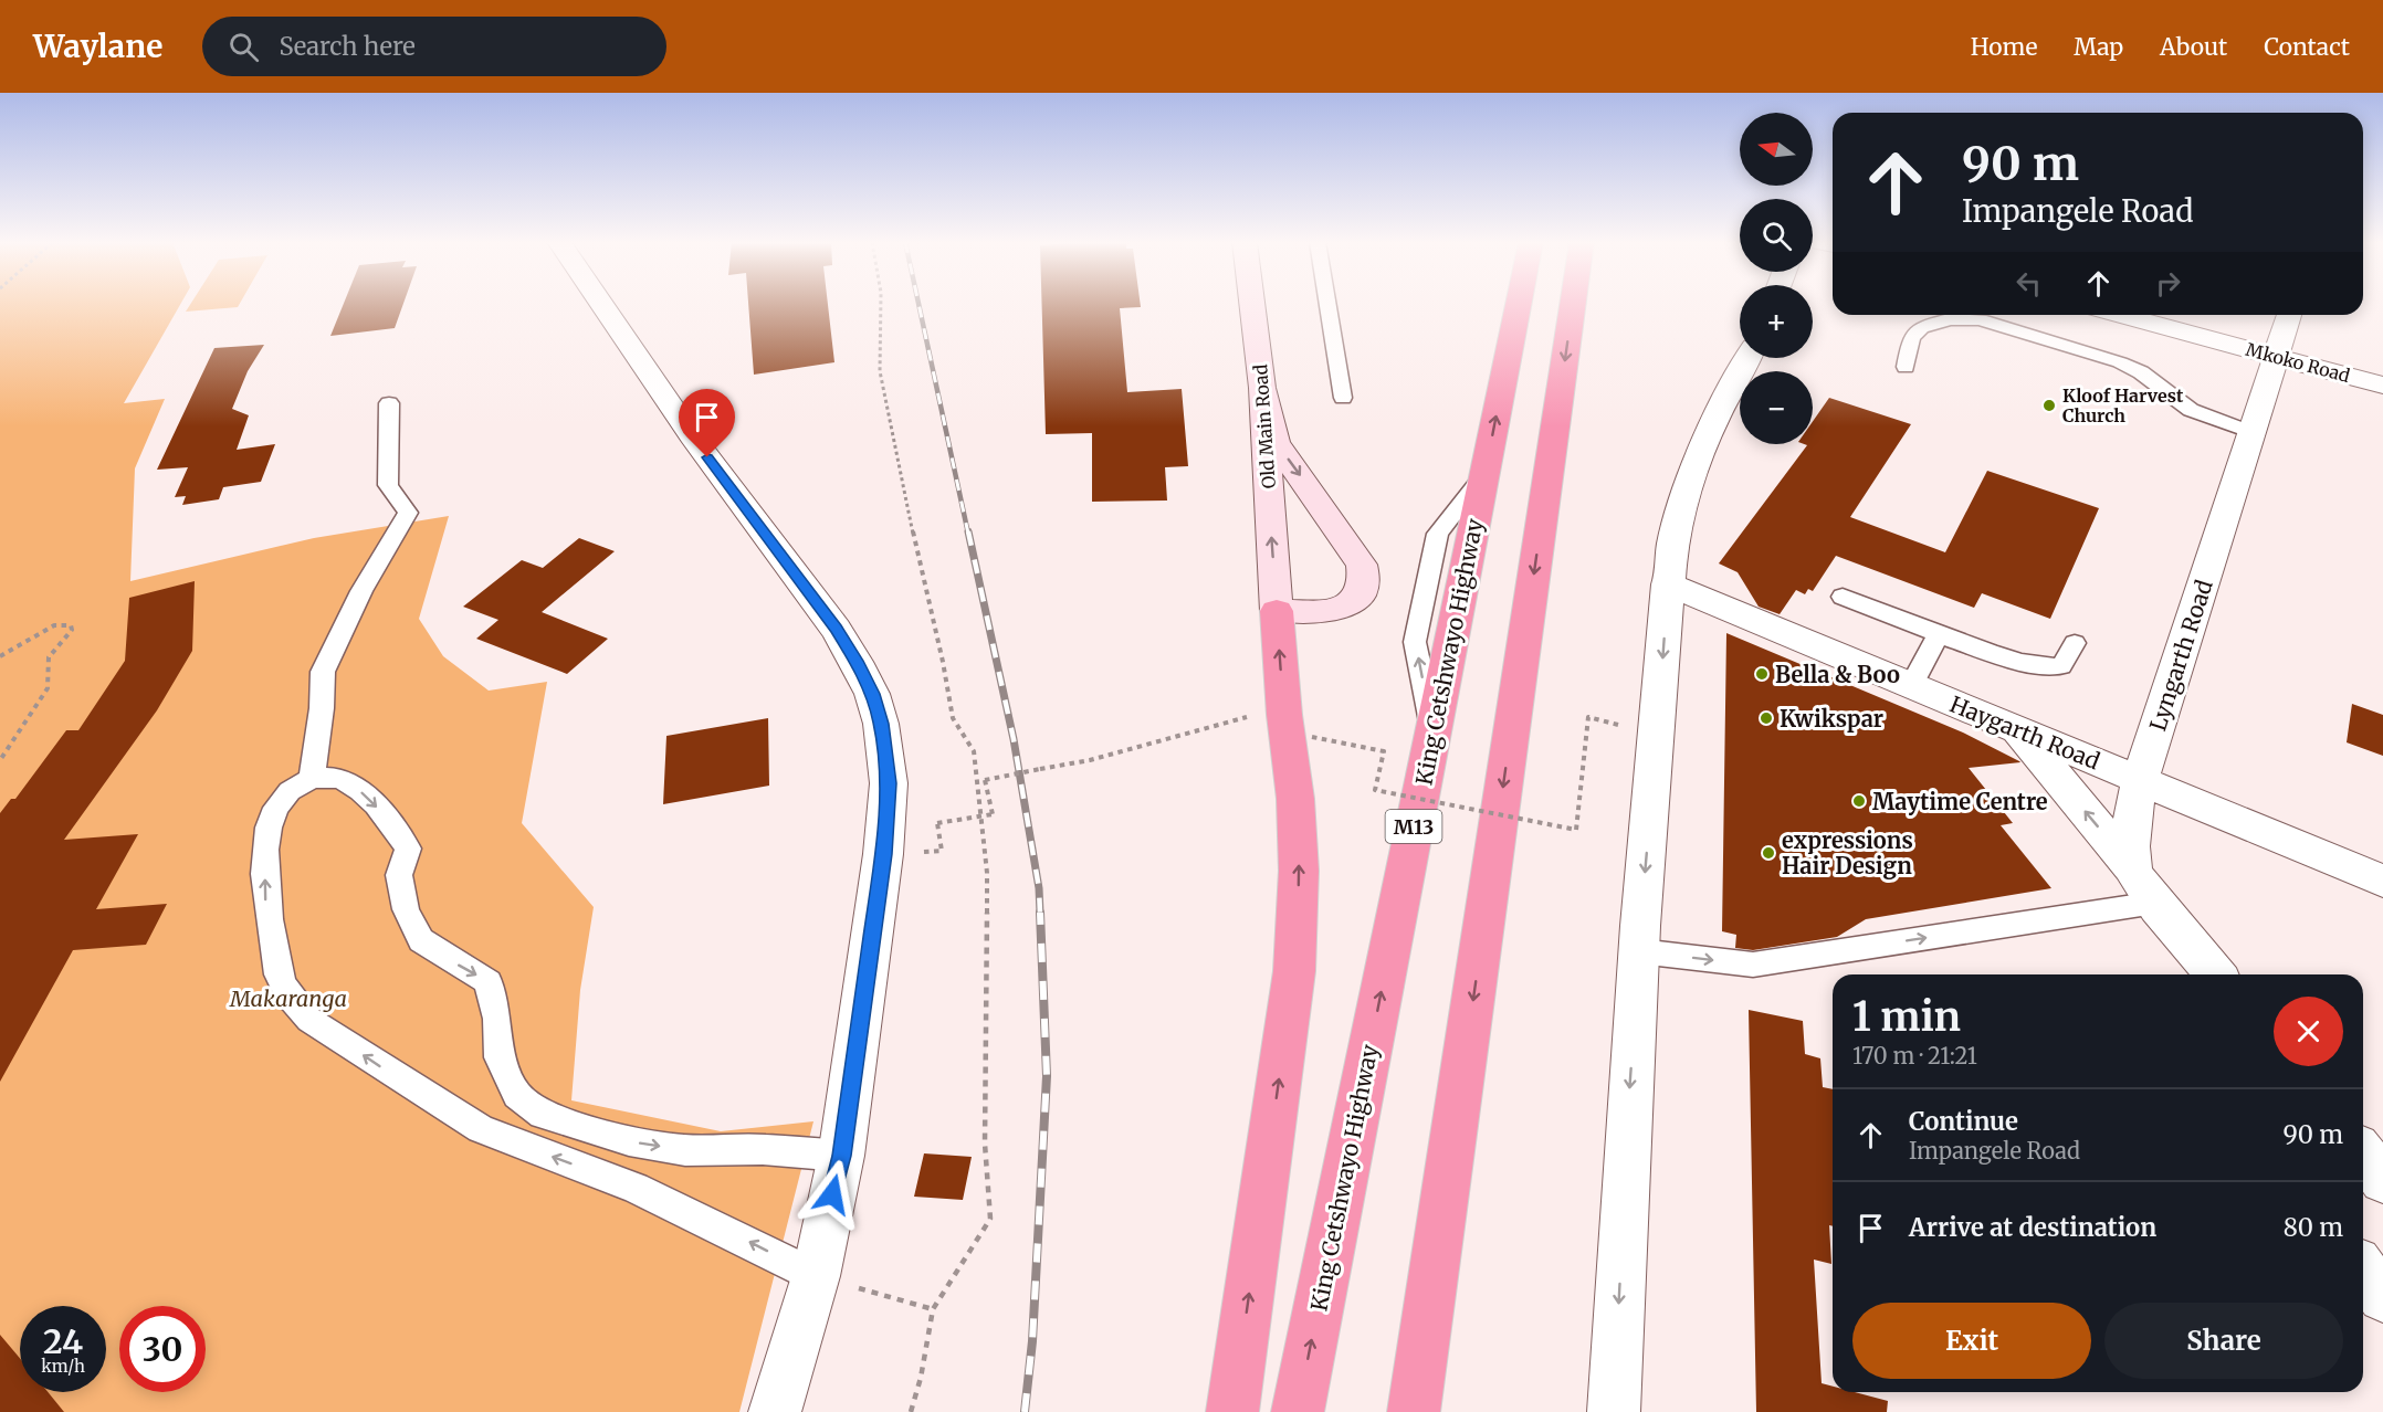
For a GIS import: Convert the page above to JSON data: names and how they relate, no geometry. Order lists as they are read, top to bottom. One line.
{"streets":{"highway":["King Cetshwayo Highway","M13"],"street":["Mkoko Road","Old Main Road","Lyngarth Road","Haygarth Road"]},"crossings":[["Mkoko Road","Lyngarth Road"],["Lyngarth Road","Haygarth Road"]],"one_way":["Old Main Road"],"parks":["Makaranga"],"places":["Kloof Harvest Church","Bella & Boo","Kwikspar","Maytime Centre","expressions Hair Design"],"north":"left","page":{"header":"Waylane","search":"Search here","nav":["Home","Map","About","Contact"],"map_buttons":["+","−"],"turn":["90 m","Impangele Road"],"heading":["1 min","170 m · 21:21"],"list":[{"name":"Continue","note":"Impangele Road","value":"90 m"},{"name":"Arrive at destination","value":"80 m"}],"buttons":["Exit","Share"],"speed":"24 km/h","limit":"30"}}
